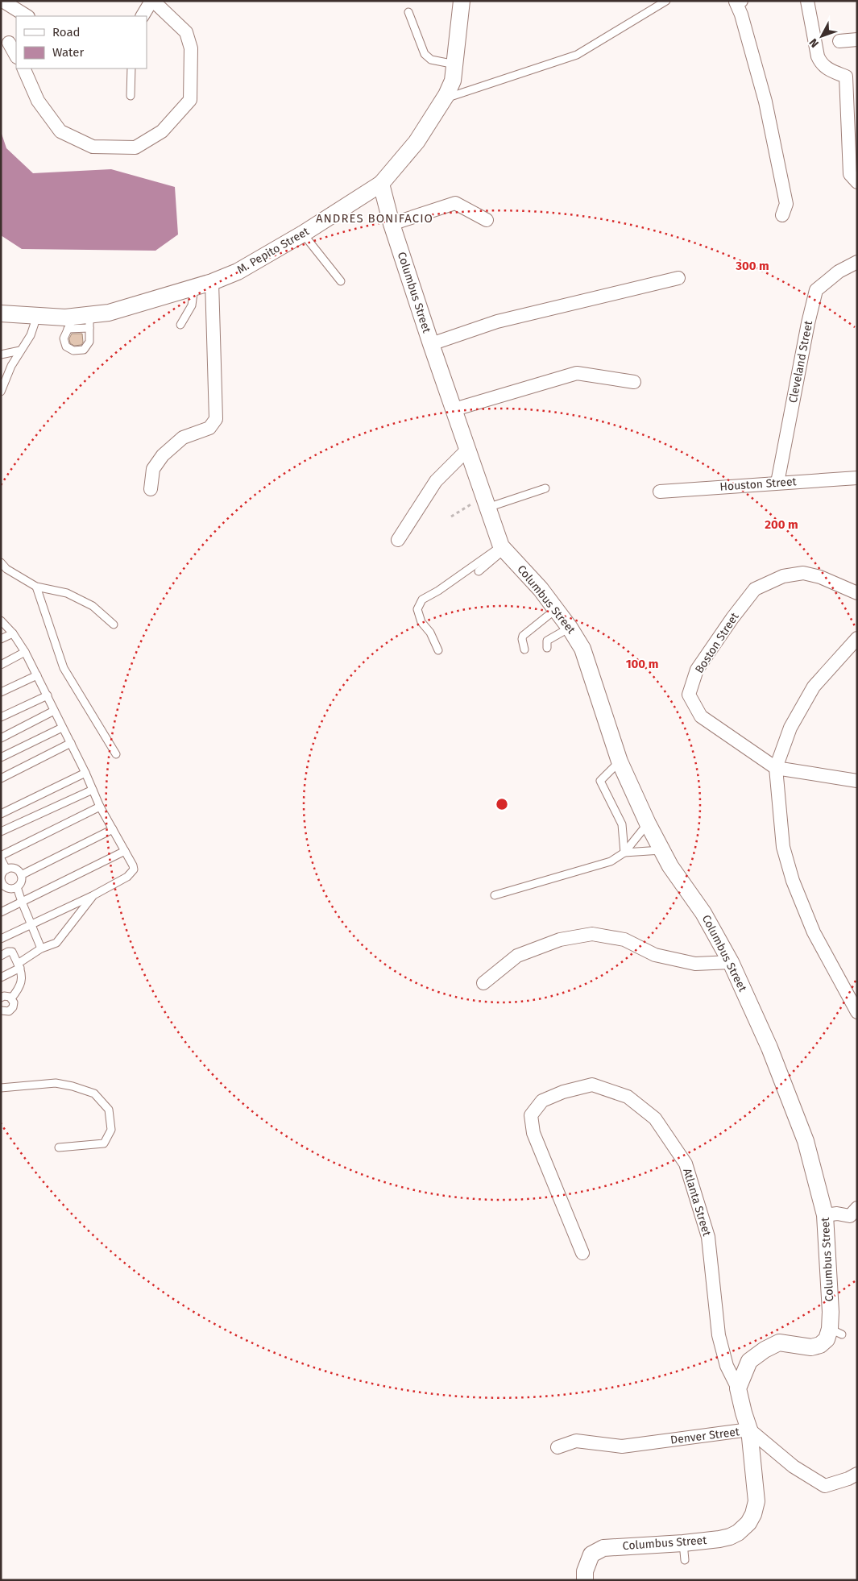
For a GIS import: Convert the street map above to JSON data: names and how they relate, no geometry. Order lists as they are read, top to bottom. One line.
{"streets":{"street":["M. Pepito Street","Columbus Street","Cleveland Street","Houston Street","Boston Street","Atlanta Street","Denver Street"]},"crossings":[["M. Pepito Street","Columbus Street"],["Columbus Street","Atlanta Street"],["Columbus Street","Denver Street"],["Cleveland Street","Houston Street"]],"districts":["ANDRES BONIFACIO"],"legend":["Road","Water"],"north":"bottom left","rings":["300 m","200 m","100 m"]}
